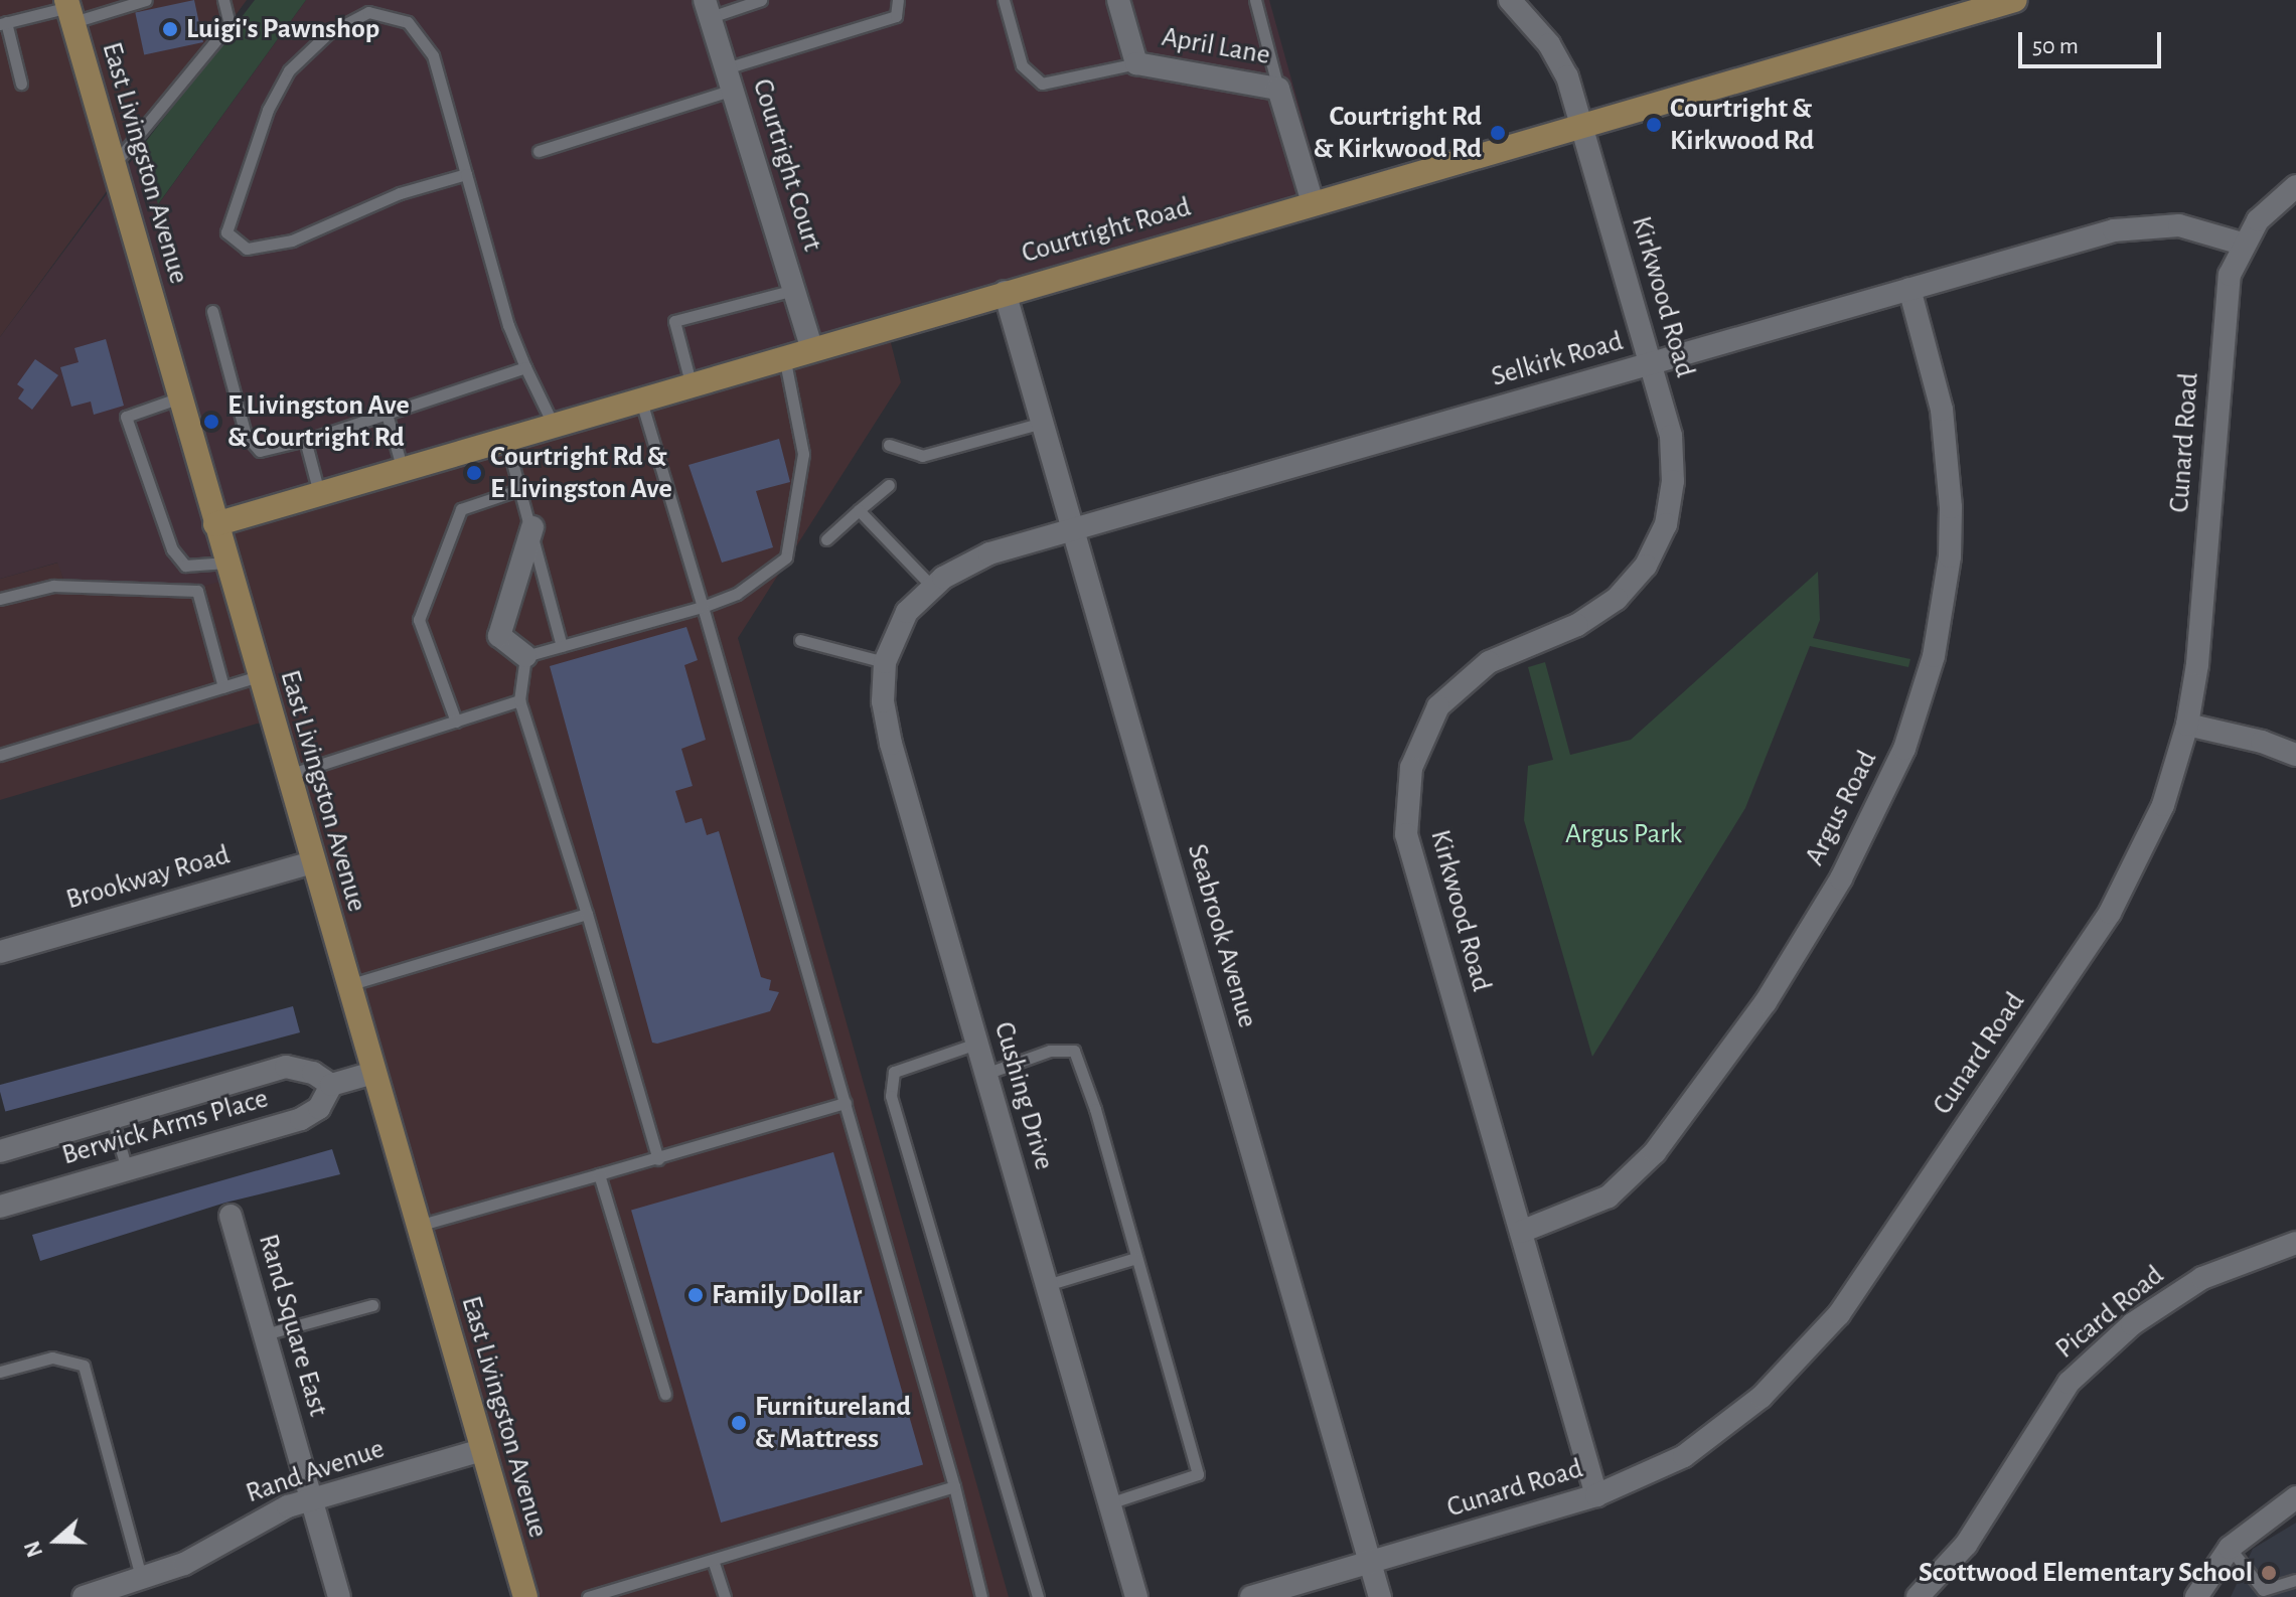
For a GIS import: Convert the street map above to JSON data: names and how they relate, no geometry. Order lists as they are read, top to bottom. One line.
{"streets":{"street":["April Lane","East Livingston Avenue","Courtright Court","Courtright Road","Kirkwood Road","Selkirk Road","Cunard Road","Argus Road","Brookway Road","Seabrook Avenue","Cushing Drive","Berwick Arms Place","Picard Road","Rand Square East","Rand Avenue"]},"crossings":[["April Lane","Courtright Road"],["East Livingston Avenue","Courtright Road"],["East Livingston Avenue","Brookway Road"],["East Livingston Avenue","Rand Avenue"],["Courtright Court","Courtright Road"],["Courtright Road","Kirkwood Road"],["Courtright Road","Seabrook Avenue"],["Kirkwood Road","Selkirk Road"],["Kirkwood Road","Cunard Road"],["Kirkwood Road","Argus Road"],["Selkirk Road","Cunard Road"],["Selkirk Road","Argus Road"],["Selkirk Road","Seabrook Avenue"],["Selkirk Road","Cushing Drive"],["Cunard Road","Seabrook Avenue"],["Rand Square East","Rand Avenue"]],"parks":["Argus Park"],"places":["Luigi's Pawnshop","Courtright & Kirkwood Rd","Courtright Rd & Kirkwood Rd","E Livingston Ave & Courtright Rd","Courtright Rd & E Livingston Ave","Family Dollar","Furnitureland & Mattress","Scottwood Elementary School"],"scale_bar":"50 m","north":"left"}
